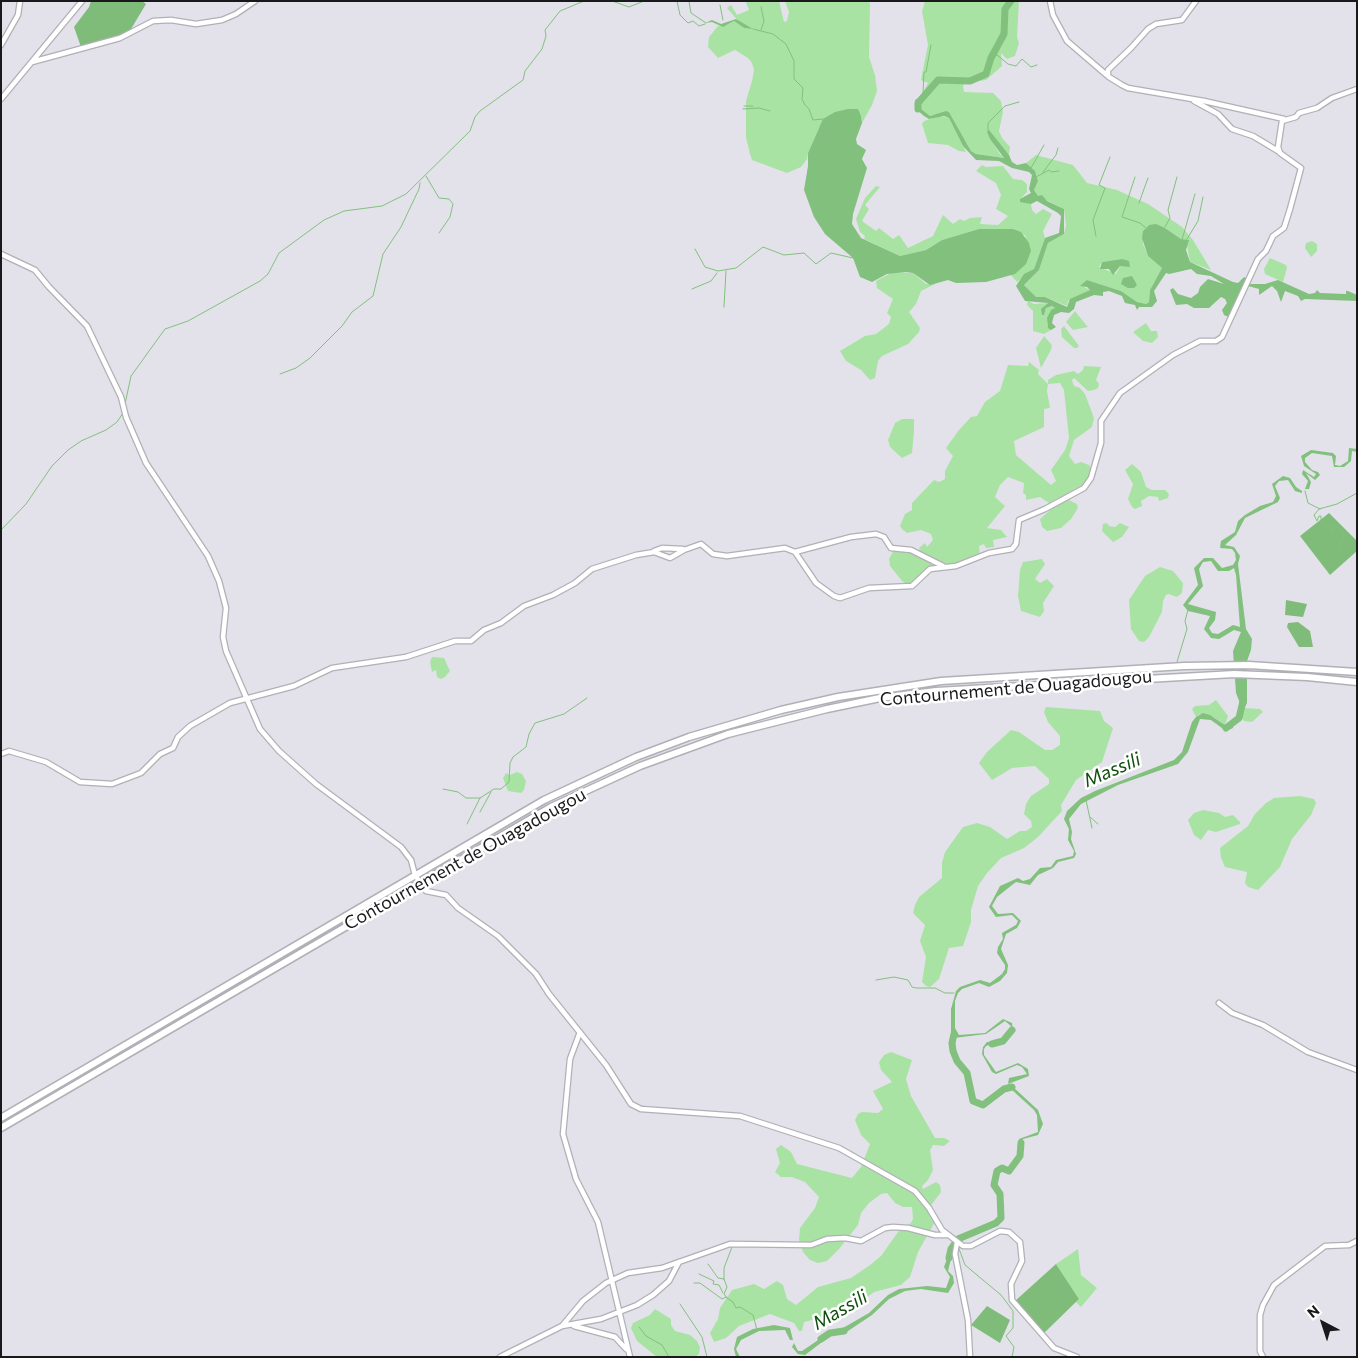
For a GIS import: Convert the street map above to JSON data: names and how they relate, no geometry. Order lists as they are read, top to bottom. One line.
{"streets":{"highway":["Contournement de Ouagadougou"]},"water":["Massili"],"north":"top left"}
